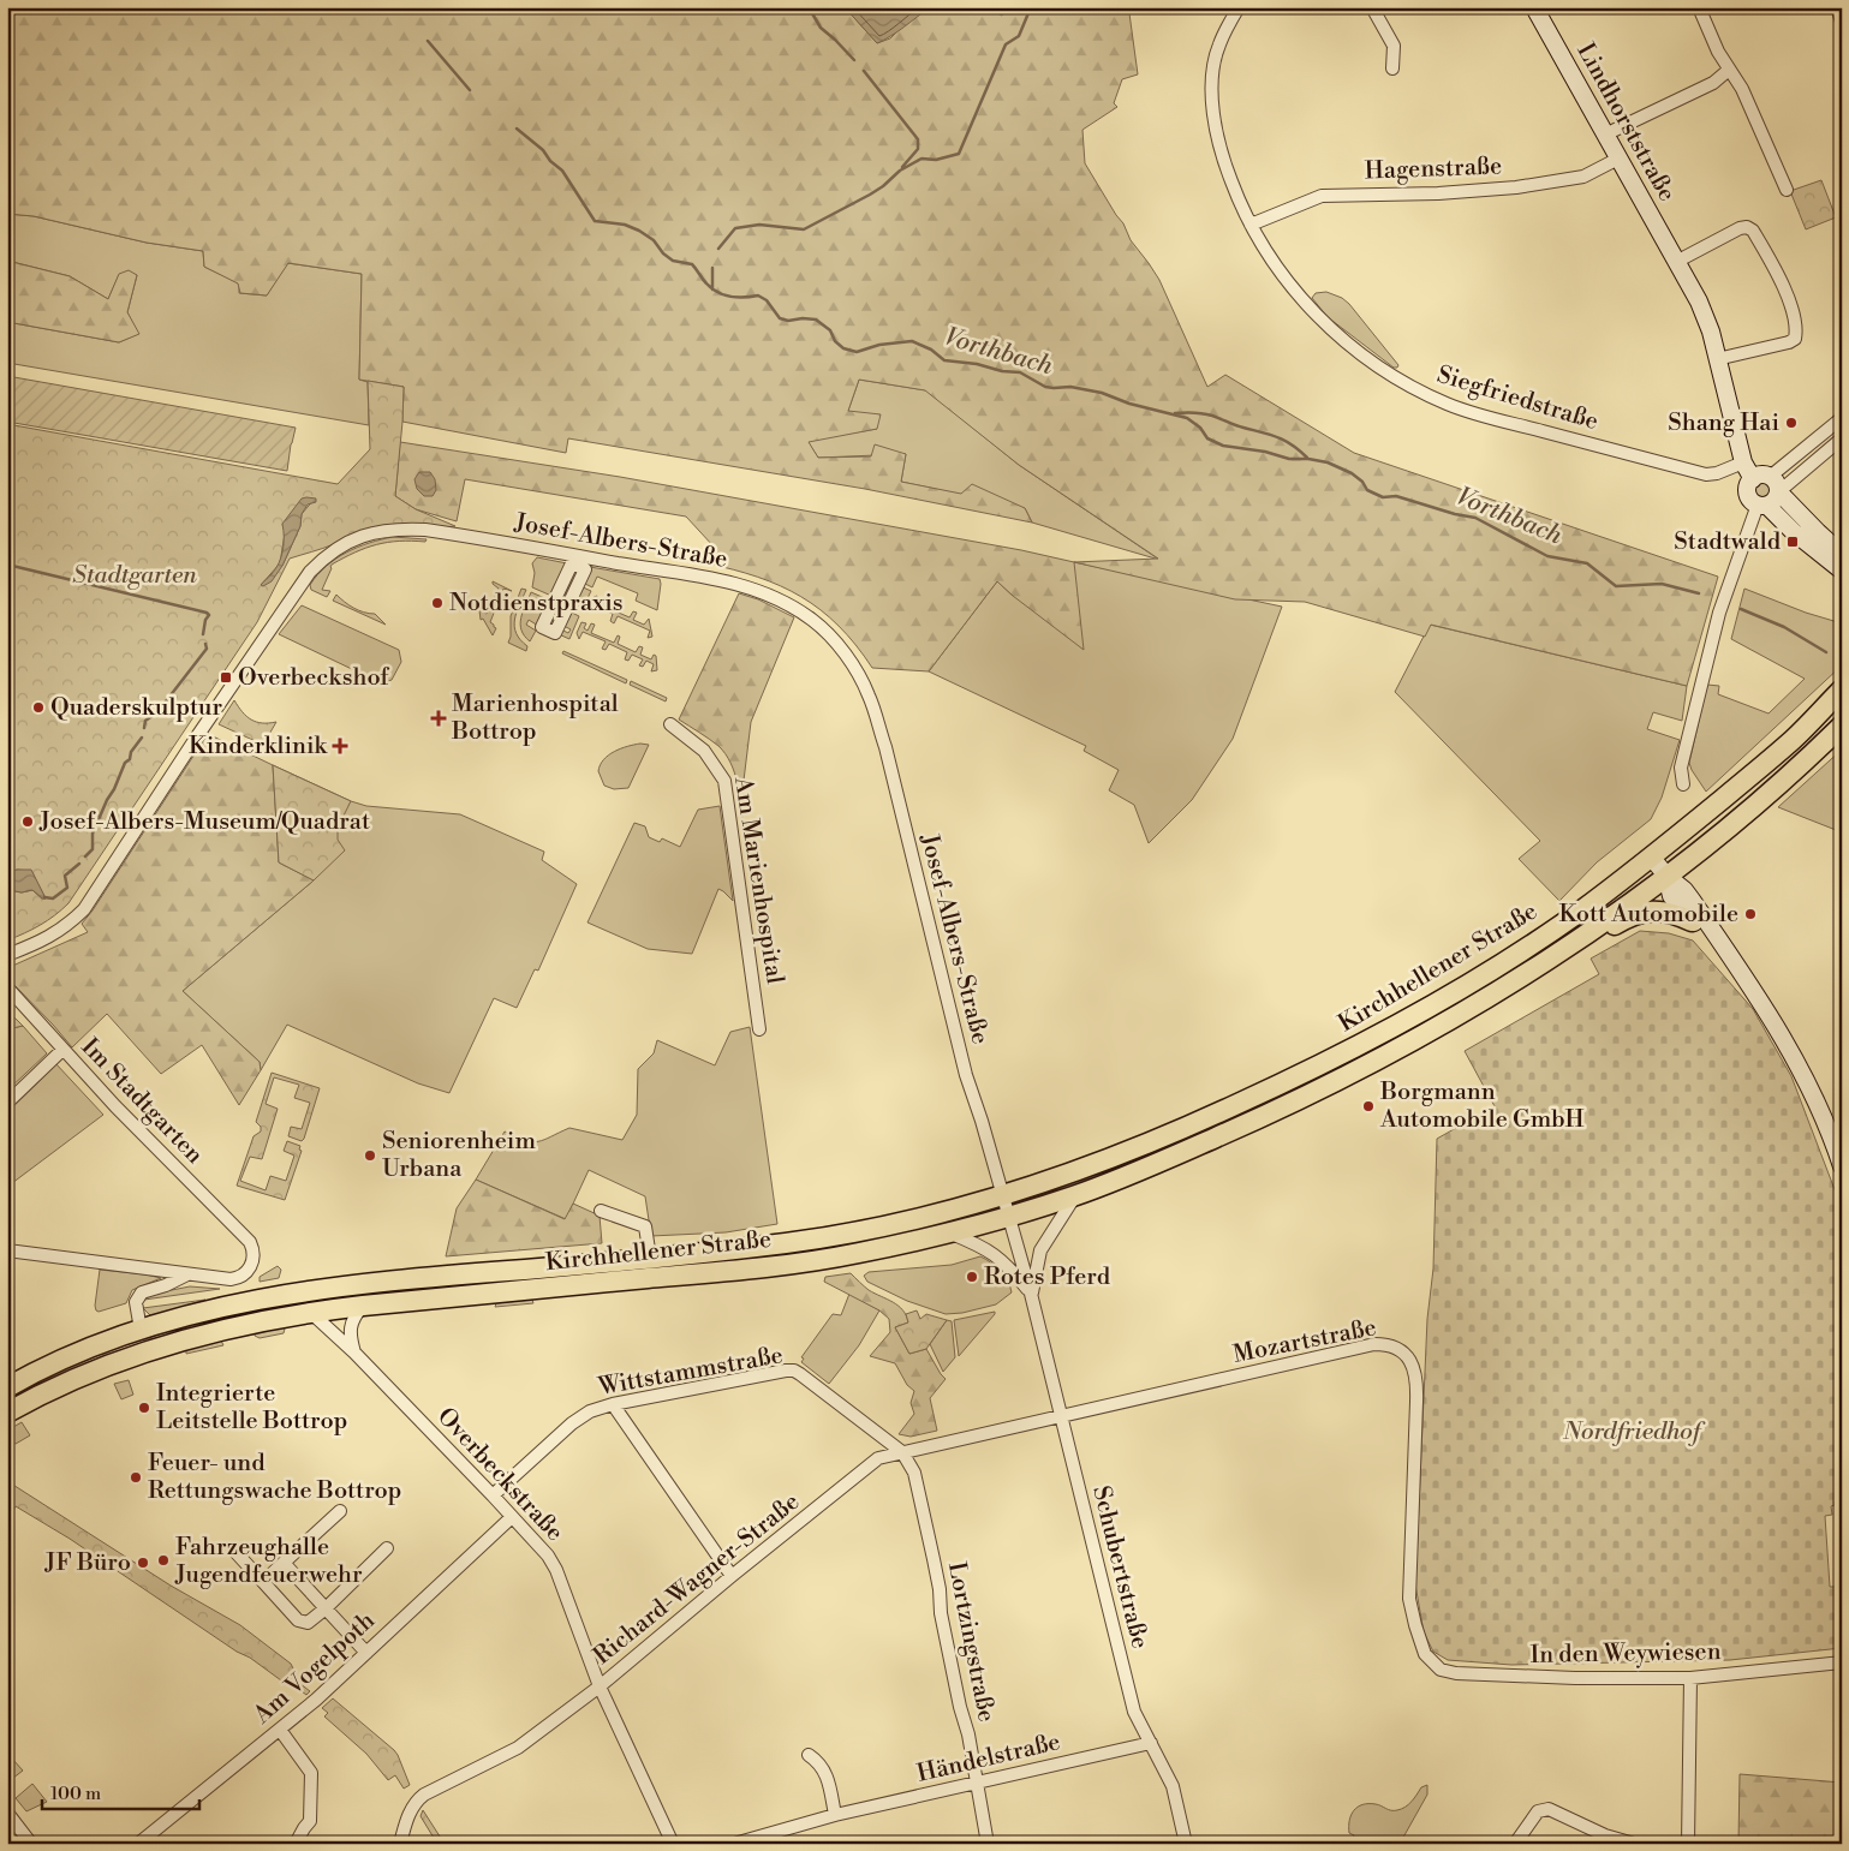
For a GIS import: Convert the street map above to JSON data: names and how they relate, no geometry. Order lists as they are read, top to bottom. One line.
{"streets":{"main road":["Kirchhellener Straße"],"street":["Lindhorststraße","Hagenstraße","Siegfriedstraße","Josef-Albers-Straße","Am Marienhospital","Im Stadtgarten","Mozartstraße","Wittstammstraße","Overbeckstraße","Schubertstraße","Richard-Wagner-Straße","Lortzingstraße","In den Weywiesen","Am Vogelpoth","Händelstraße"]},"crossings":[["Lindhorststraße","Hagenstraße"],["Lindhorststraße","Siegfriedstraße"],["Hagenstraße","Siegfriedstraße"],["Josef-Albers-Straße","Kirchhellener Straße"],["Kirchhellener Straße","Overbeckstraße"],["Kirchhellener Straße","Schubertstraße"],["Mozartstraße","Schubertstraße"],["Mozartstraße","Richard-Wagner-Straße"],["Mozartstraße","In den Weywiesen"],["Wittstammstraße","Overbeckstraße"],["Wittstammstraße","Richard-Wagner-Straße"],["Wittstammstraße","Lortzingstraße"],["Overbeckstraße","Richard-Wagner-Straße"],["Overbeckstraße","Am Vogelpoth"],["Schubertstraße","Richard-Wagner-Straße"],["Schubertstraße","Händelstraße"],["Richard-Wagner-Straße","Lortzingstraße"],["Lortzingstraße","Händelstraße"]],"water":["Vorthbach"],"parks":["Stadtgarten","Nordfriedhof"],"places":{"other":["Shang Hai","Notdienstpraxis","Quaderskulptur","Josef-Albers-Museum/Quadrat","Kott Automobile","Borgmann Automobile GmbH","Seniorenheim Urbana","Rotes Pferd","Integrierte Leitstelle Bottrop","Feuer- und Rettungswache Bottrop","Fahrzeughalle Jugendfeuerwehr","JF Büro"],"transit":["Stadtwald","Overbeckshof"],"health":["Marienhospital Bottrop","Kinderklinik"]},"scale_bar":"100 m"}
